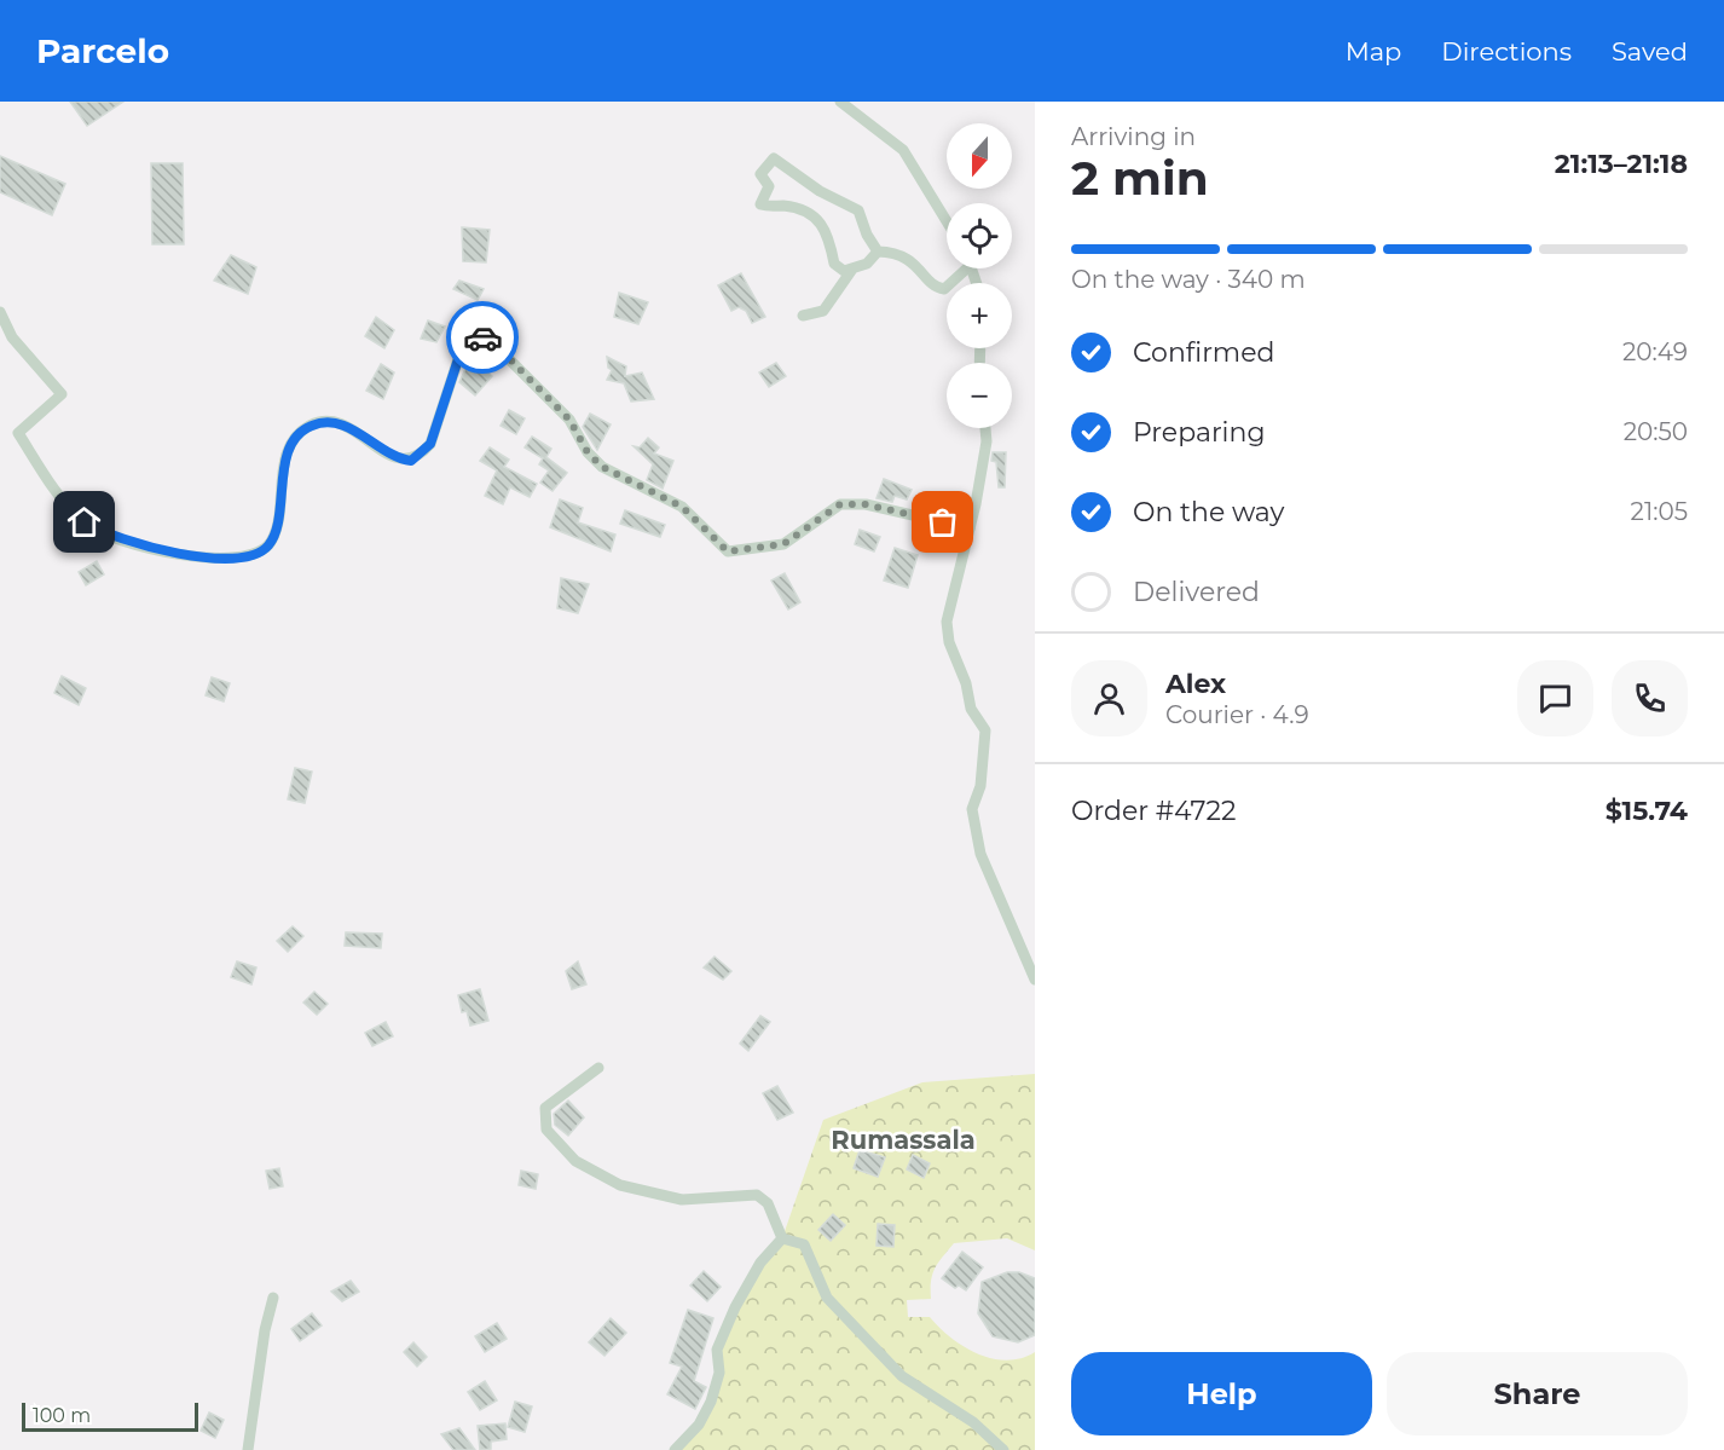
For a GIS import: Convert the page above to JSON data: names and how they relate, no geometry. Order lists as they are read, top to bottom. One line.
{"districts":["Rumassala"],"scale_bar":"100 m","north":"bottom","page":{"header":"Parcelo","nav":["Map","Directions","Saved"],"heading":["2 min","Arriving in","21:13–21:18"],"panel":["Alex","Courier · 4.9","Order #4722","$15.74"],"map_buttons":["+","−"],"bar":"On the way · 340 m","list":[["Confirmed","20:49"],["Preparing","20:50"],["On the way","21:05"],"Delivered"],"buttons":["Help","Share"],"scale":"100 m"}}
